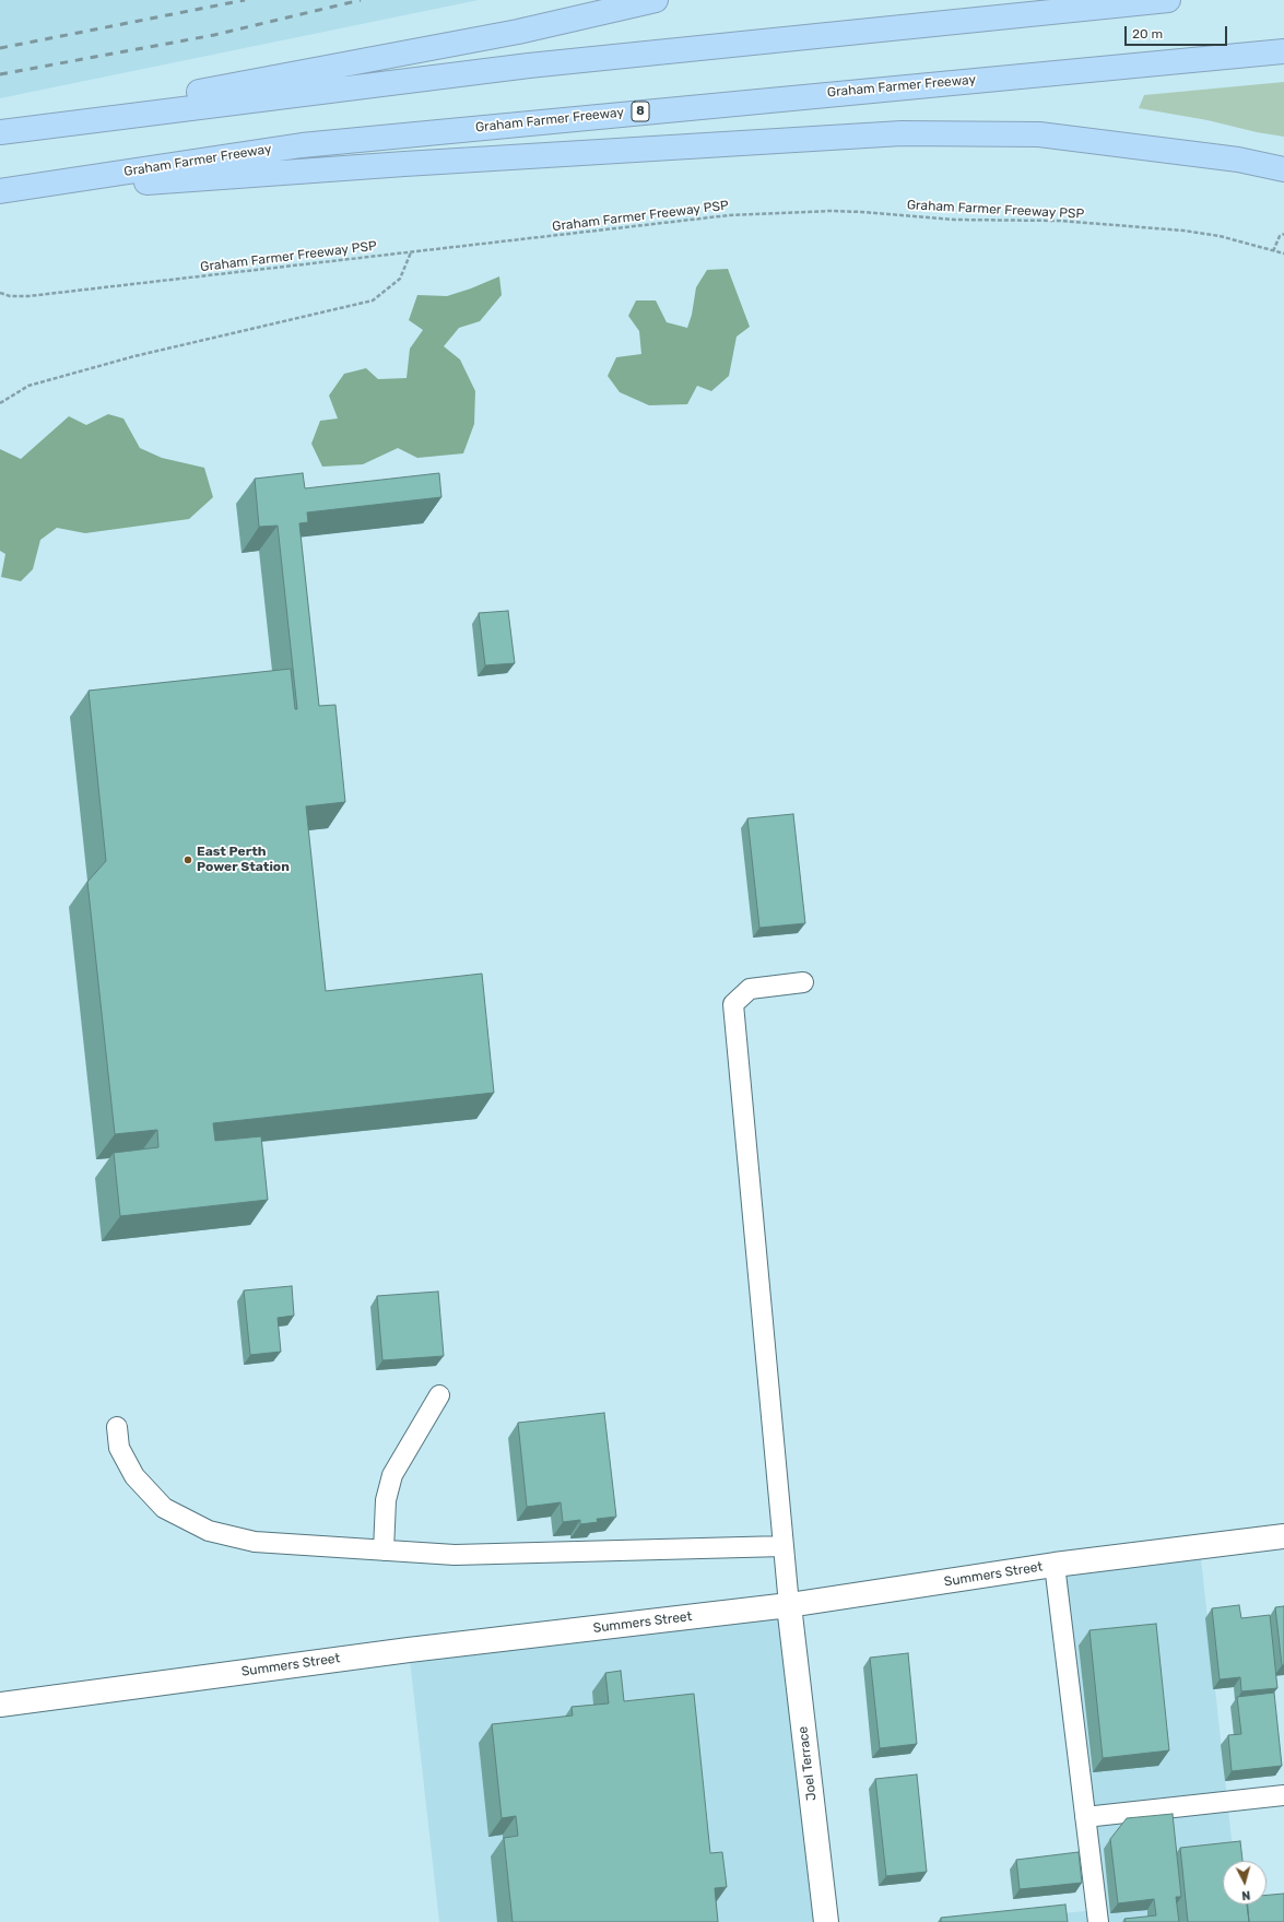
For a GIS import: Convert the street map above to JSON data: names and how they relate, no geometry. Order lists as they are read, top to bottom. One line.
{"streets":{"highway":["Graham Farmer Freeway","8"],"street":["Summers Street","Joel Terrace"],"path":["Graham Farmer Freeway PSP"]},"crossings":[["Summers Street","Joel Terrace"]],"places":["East Perth Power Station"],"scale_bar":"20 m","north":"bottom"}
